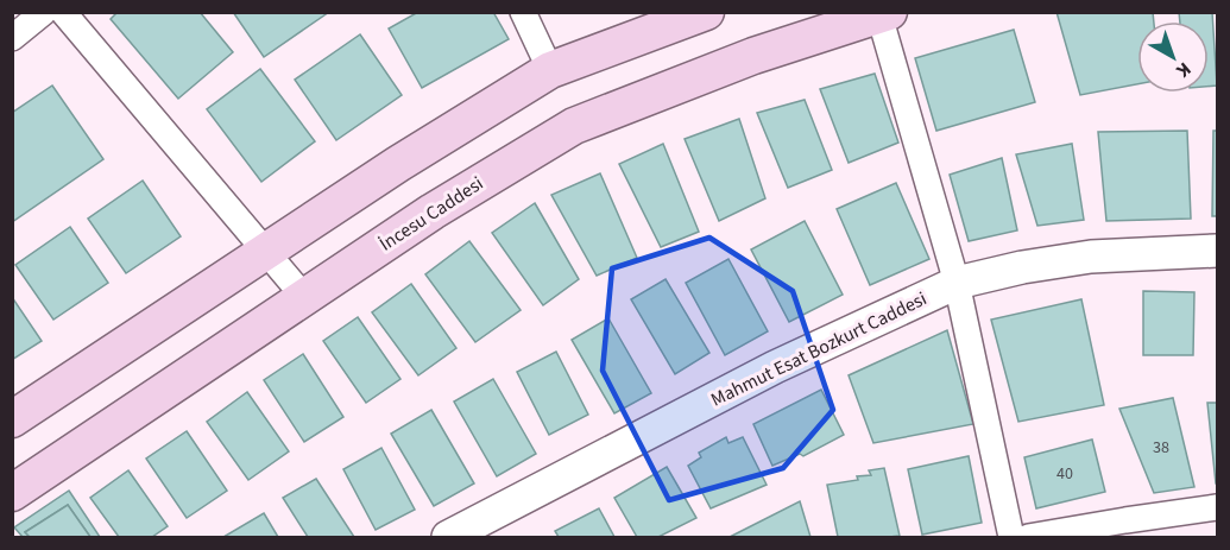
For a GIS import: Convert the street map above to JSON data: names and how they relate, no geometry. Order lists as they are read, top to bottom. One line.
{"streets":{"main road":["İncesu Caddesi"],"street":["Mahmut Esat Bozkurt Caddesi"]},"house_numbers":["38","40"],"north":"bottom right"}
